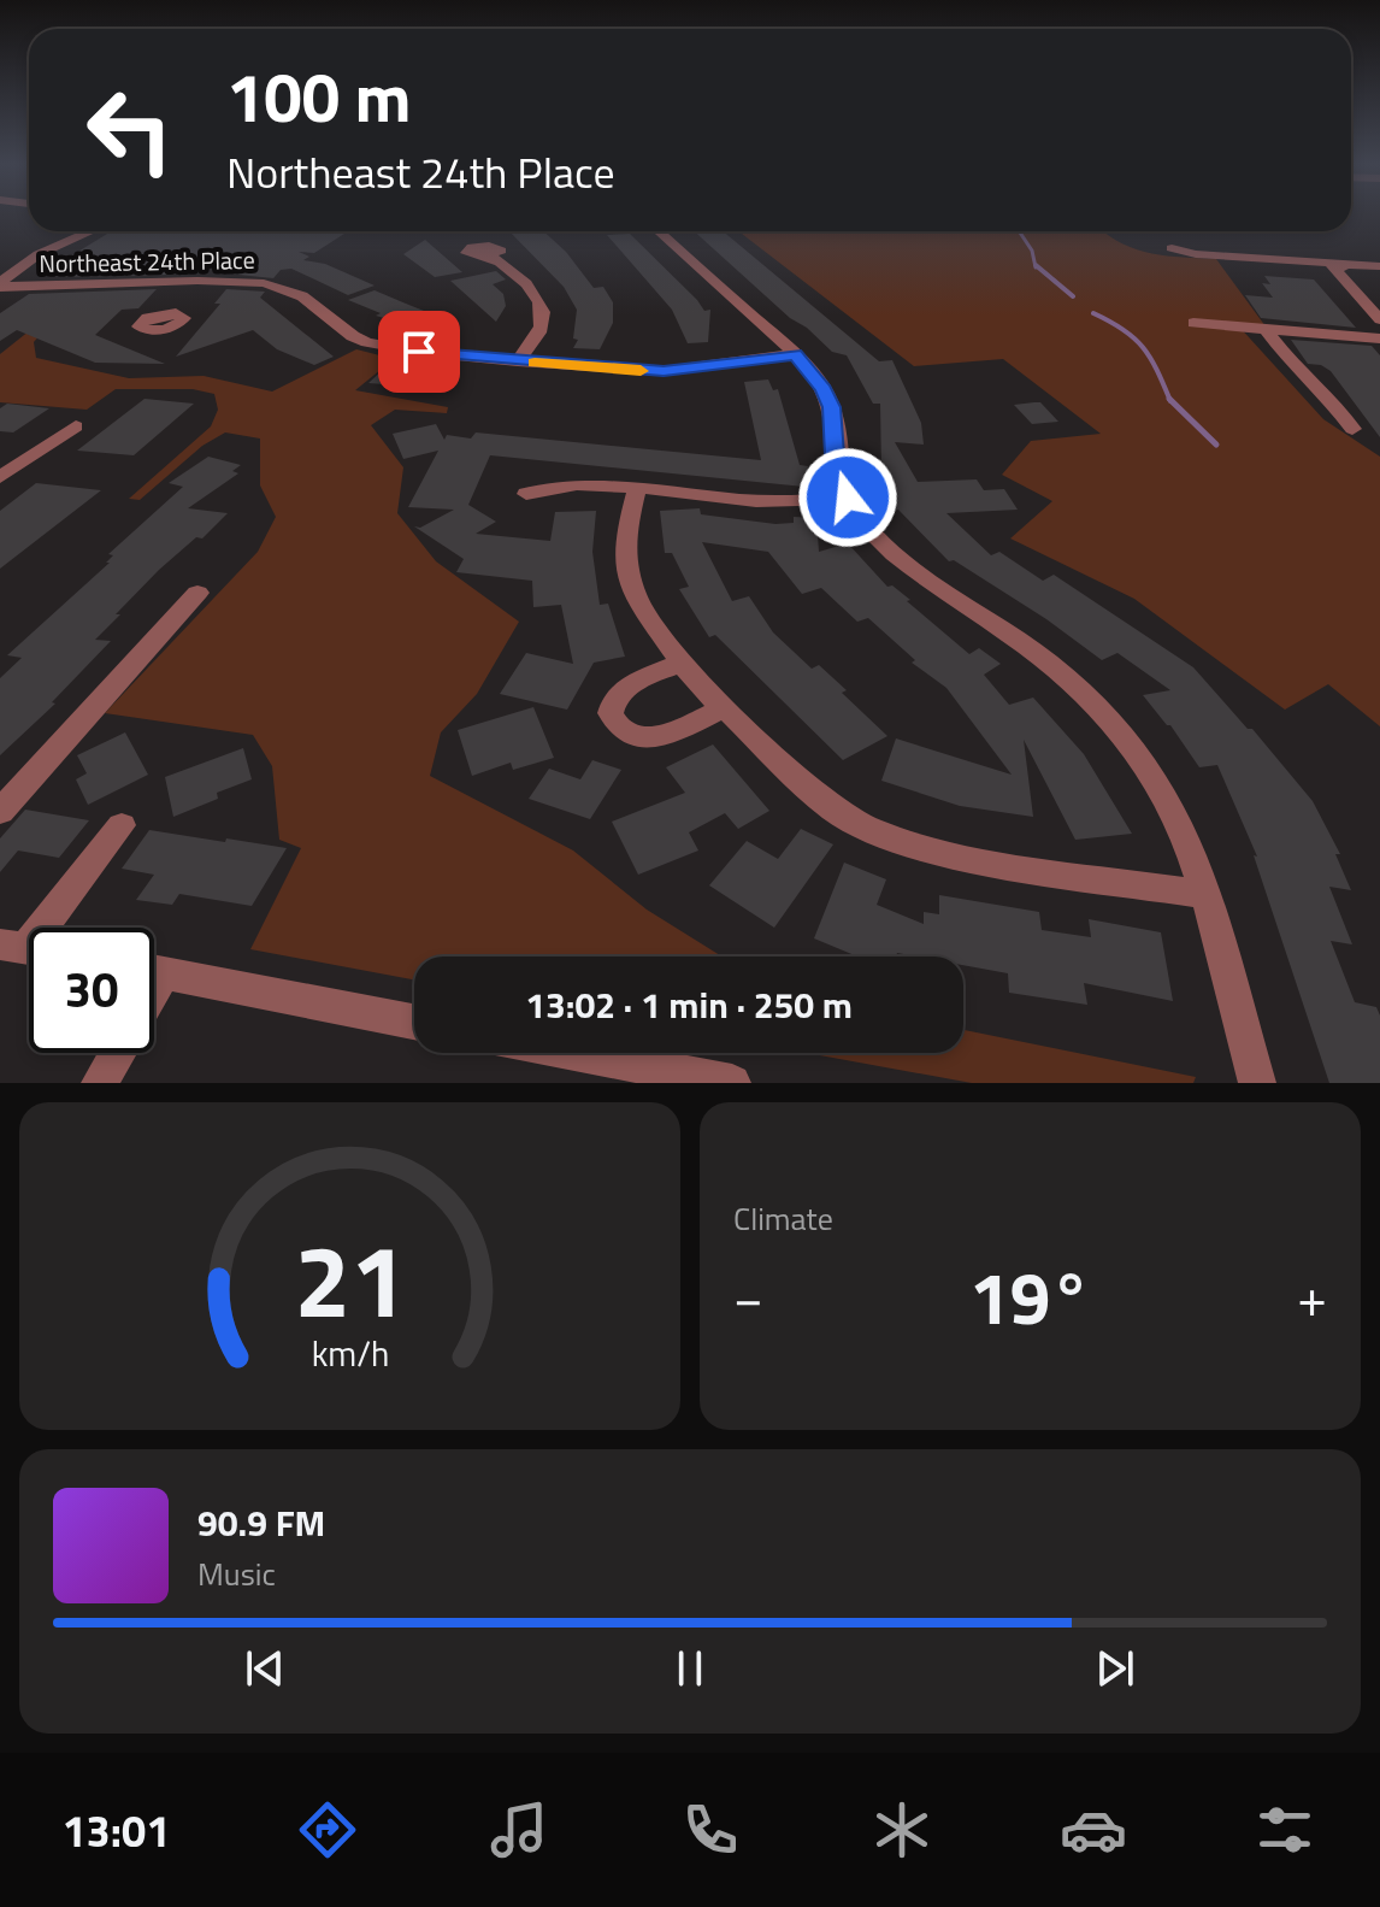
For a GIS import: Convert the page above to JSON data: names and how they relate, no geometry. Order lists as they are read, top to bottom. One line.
{"streets":{"street":["Northeast 24th Place"]},"page":{"turn":["100 m","Northeast 24th Place"],"limit":"30","trip":"13:02 · 1 min · 250 m","tile":"Climate","heat":["−","19°","+"],"song":["90.9 FM","Music"],"tabs":"13:01","gauge":["21","km/h"]}}
